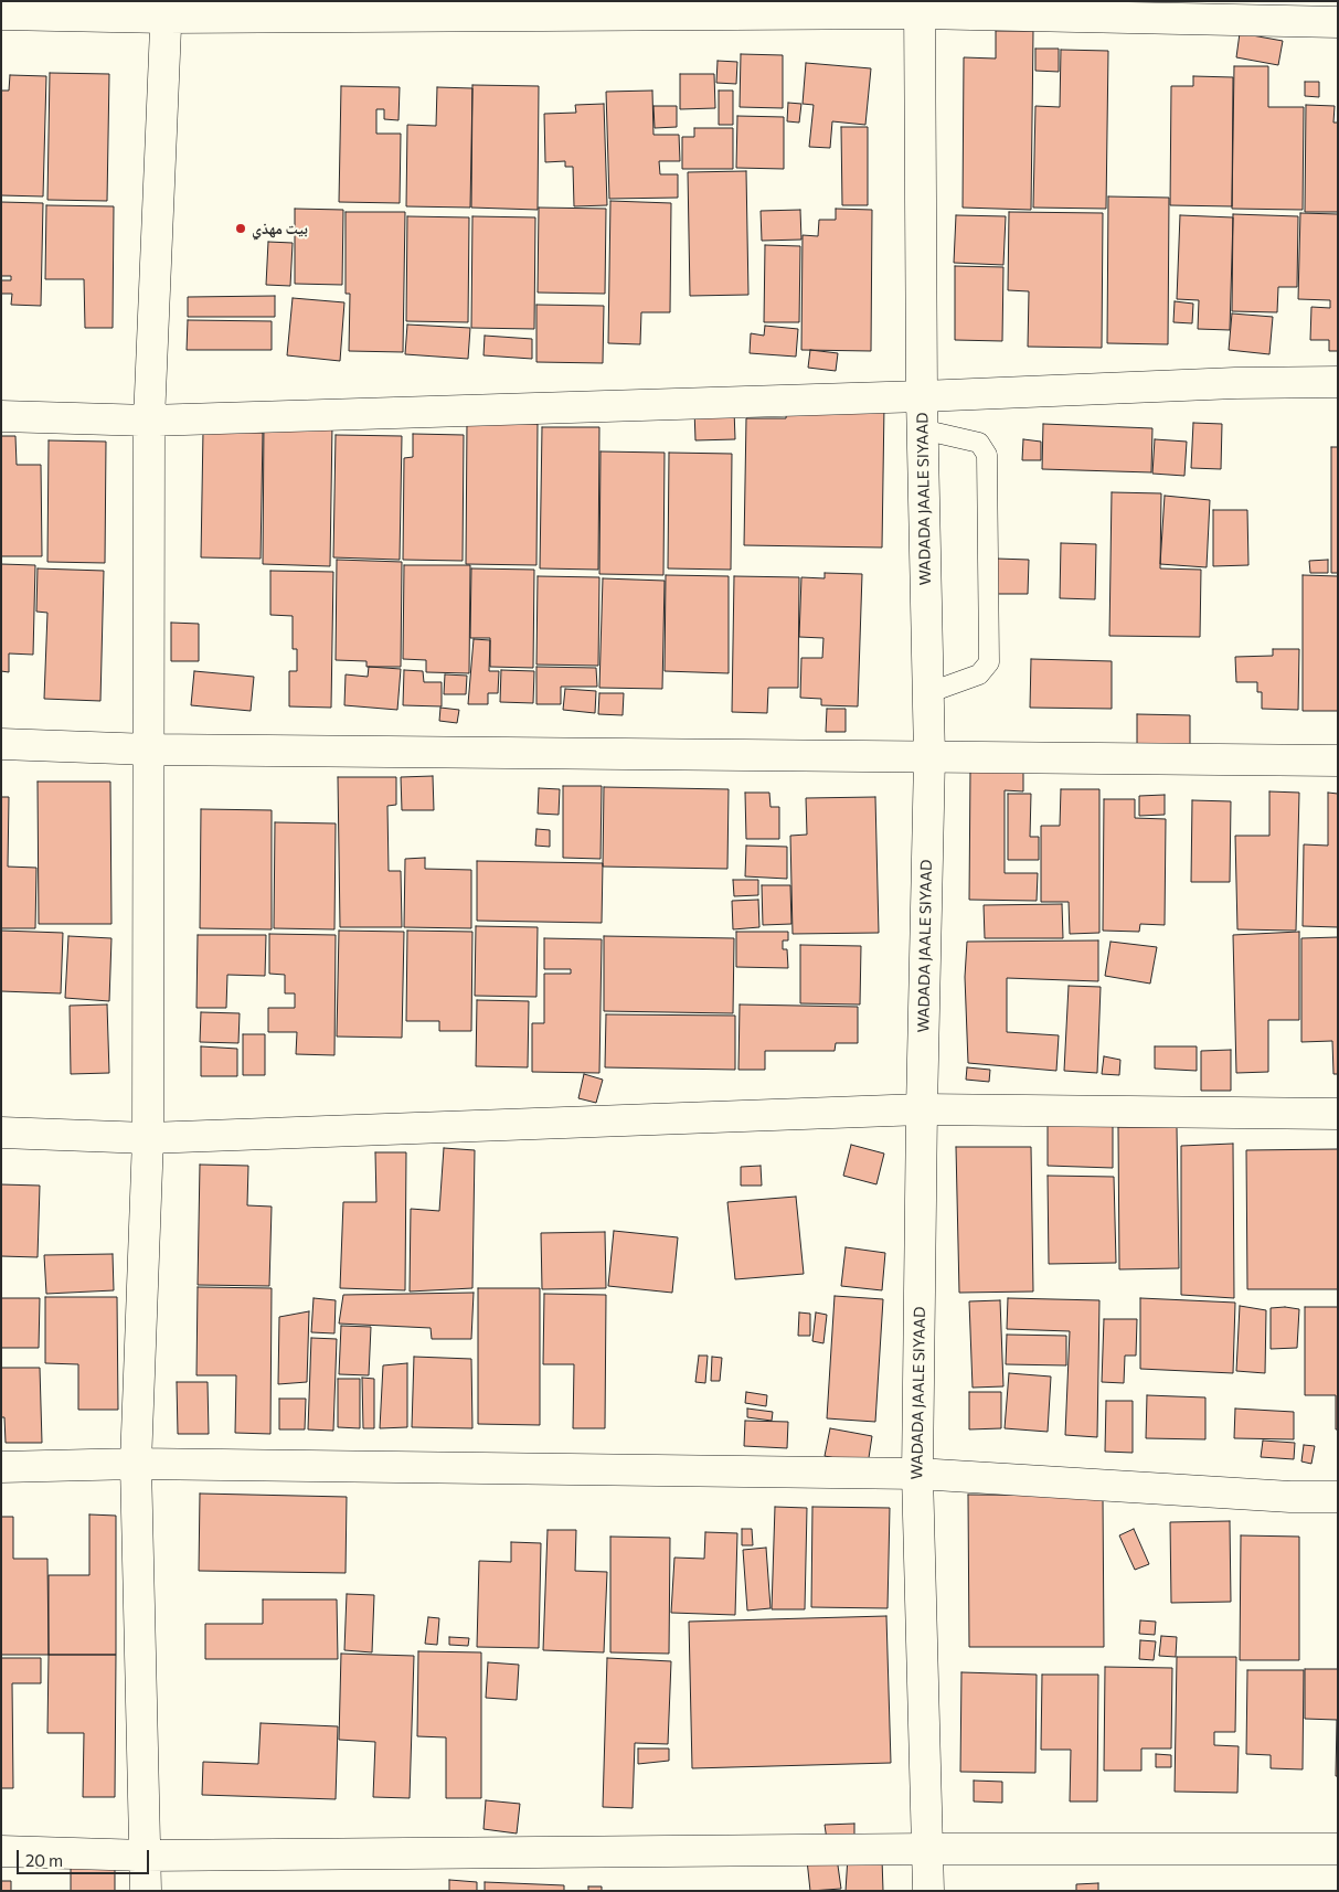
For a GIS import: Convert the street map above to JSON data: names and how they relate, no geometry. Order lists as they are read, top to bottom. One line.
{"streets":{"street":["WADADA JAALE SIYAAD"]},"places":["بيت مهذي"],"scale_bar":"20 m"}
